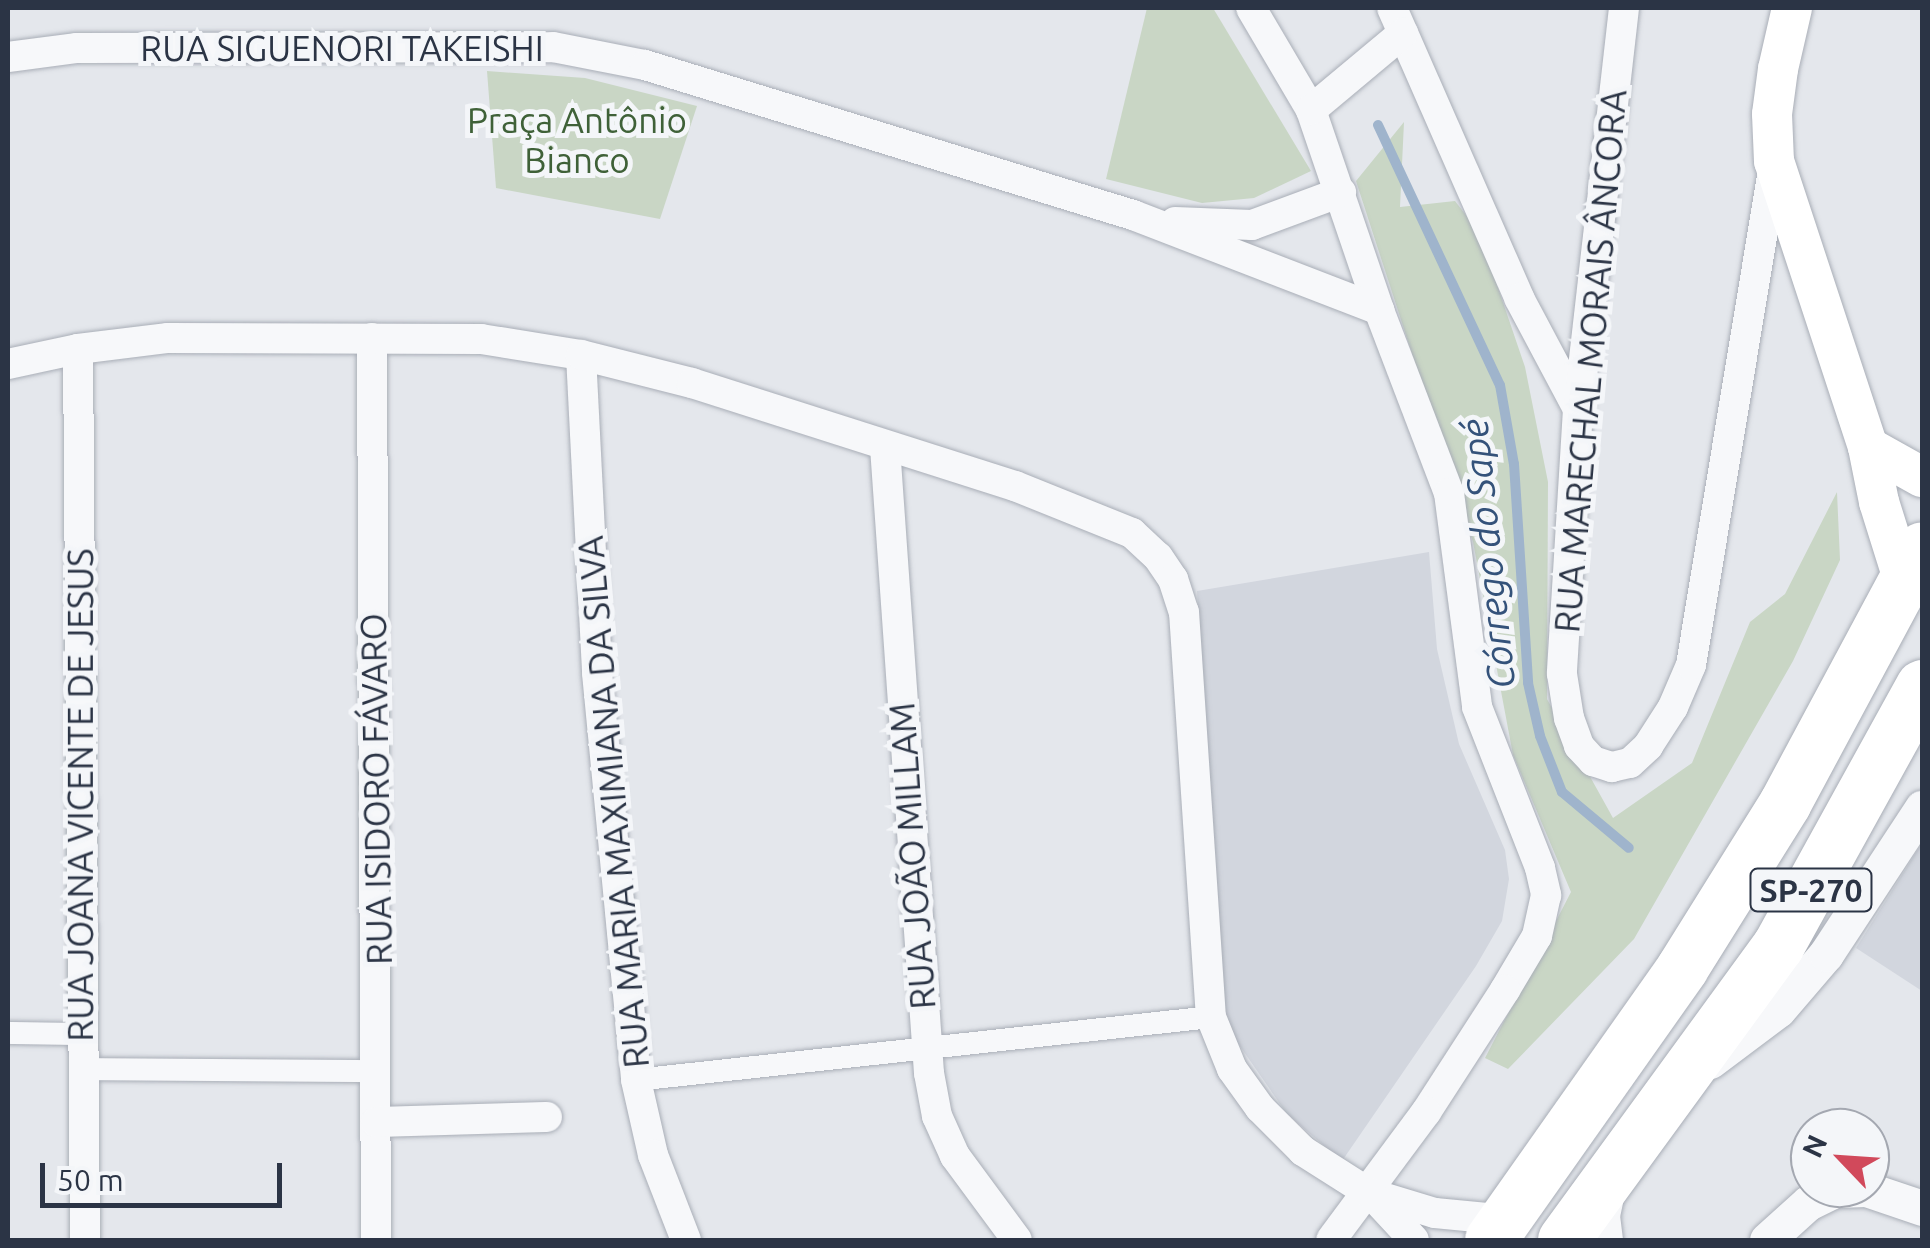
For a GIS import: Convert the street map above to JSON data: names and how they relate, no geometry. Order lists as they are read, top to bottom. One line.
{"streets":{"highway":["SP-270"],"street":["RUA SIGUENORI TAKEISHI","RUA MARECHAL MORAIS ÂNCORA","RUA ISIDORO FÁVARO","RUA JOANA VICENTE DE JESUS","RUA MARIA MAXIMIANA DA SILVA","RUA JOÃO MILLAM"]},"water":["Córrego do Sapé"],"parks":["Praça Antônio Bianco"],"scale_bar":"50 m","north":"top left"}
